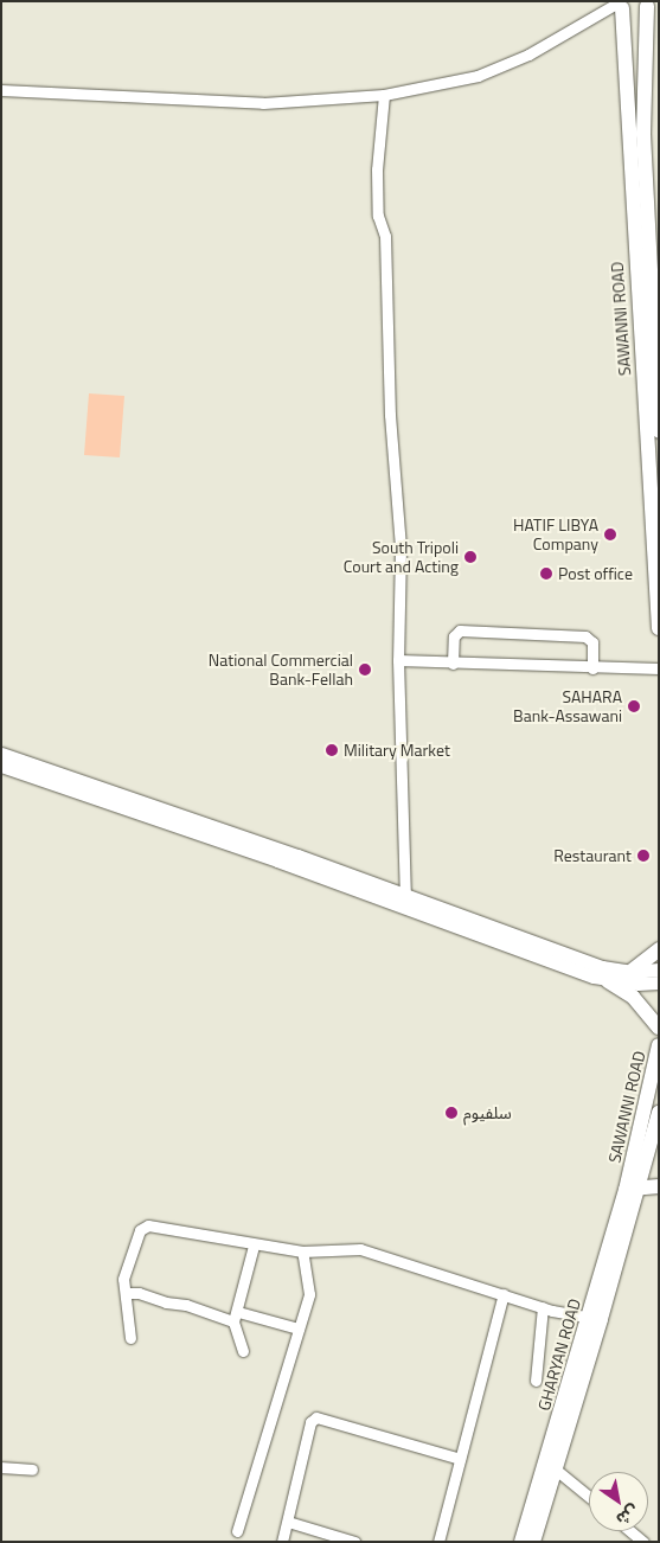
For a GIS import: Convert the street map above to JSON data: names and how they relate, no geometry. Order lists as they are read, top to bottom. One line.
{"streets":{"highway":["SAWANNI ROAD","GHARYAN ROAD"]},"crossings":[["SAWANNI ROAD","GHARYAN ROAD"]],"places":["HATIF LIBYA Company","South Tripoli Court and Acting","Post office","National Commercial Bank-Fellah","SAHARA Bank-Assawani","Military Market","Restaurant","سلفيوم"],"north":"bottom right"}
